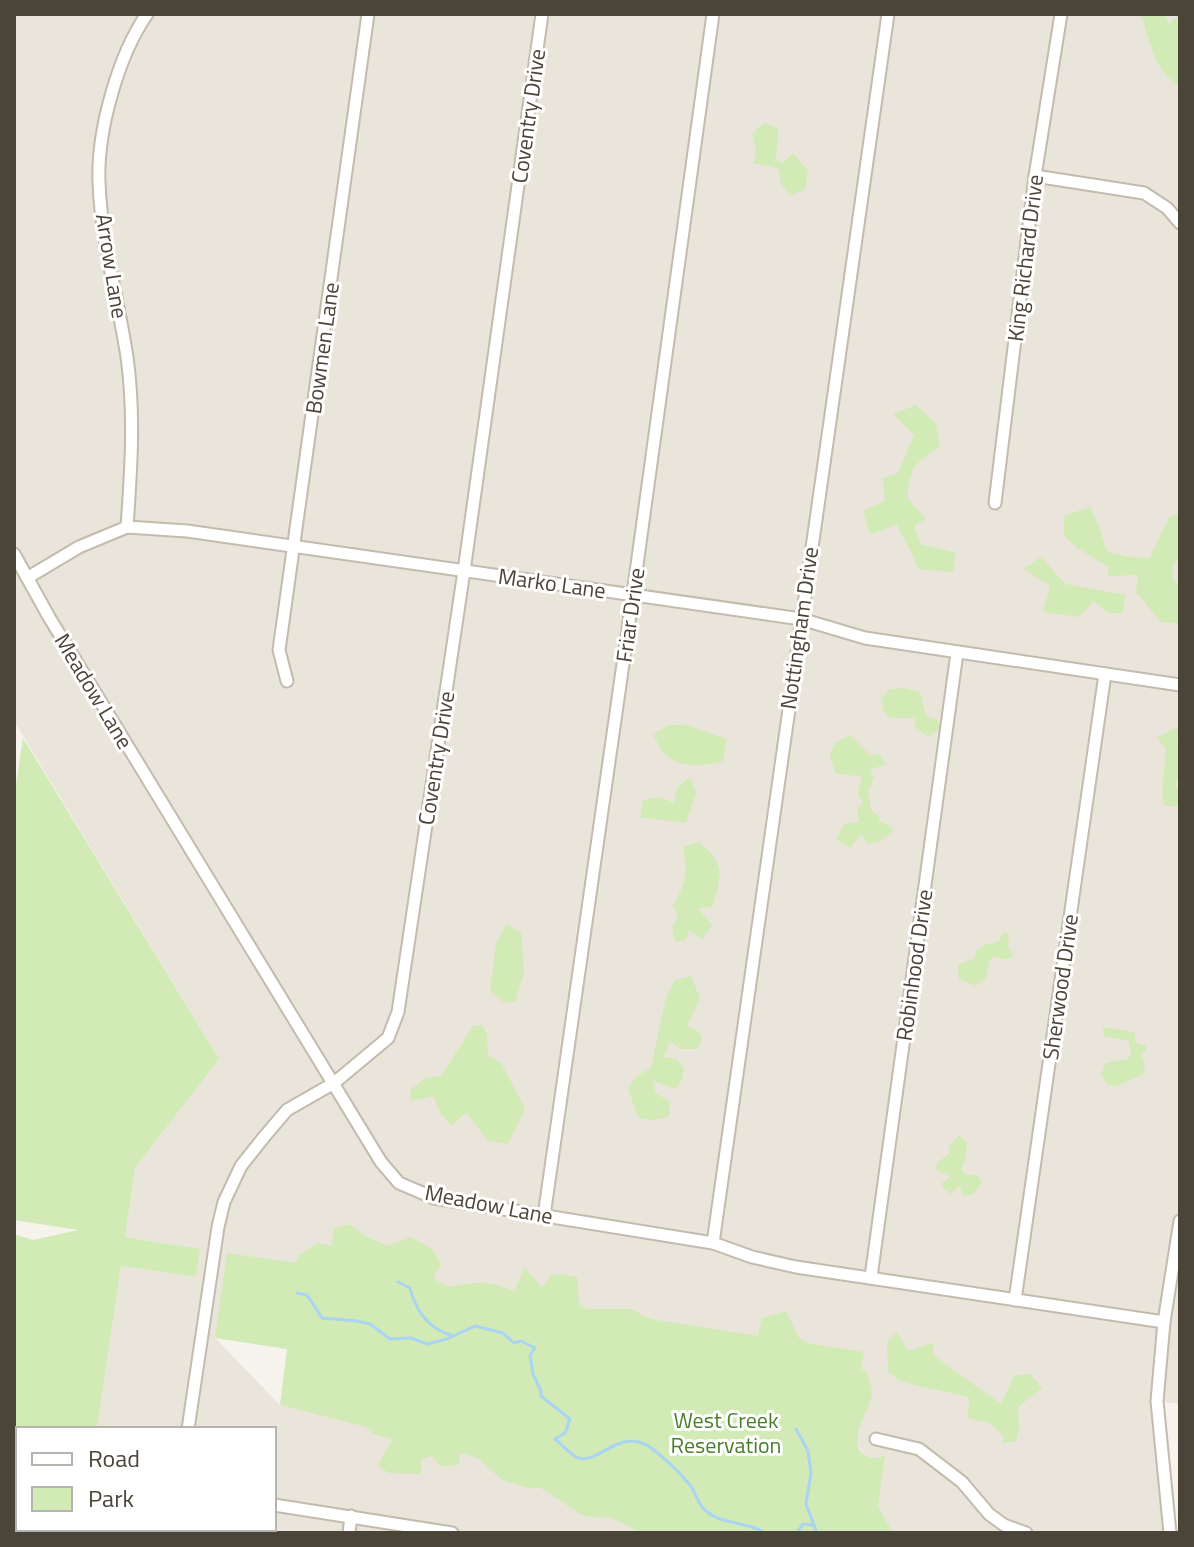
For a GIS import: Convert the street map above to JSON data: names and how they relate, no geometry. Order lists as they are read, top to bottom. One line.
{"streets":{"street":["Coventry Drive","King Richard Drive","Arrow Lane","Bowmen Lane","Marko Lane","Friar Drive","Nottingham Drive","Meadow Lane","Robinhood Drive","Sherwood Drive"]},"crossings":[["Coventry Drive","Marko Lane"],["Coventry Drive","Meadow Lane"],["Arrow Lane","Marko Lane"],["Bowmen Lane","Marko Lane"],["Marko Lane","Friar Drive"],["Marko Lane","Nottingham Drive"],["Marko Lane","Meadow Lane"],["Marko Lane","Robinhood Drive"],["Marko Lane","Sherwood Drive"],["Friar Drive","Meadow Lane"],["Nottingham Drive","Meadow Lane"],["Meadow Lane","Robinhood Drive"],["Meadow Lane","Sherwood Drive"]],"parks":["West Creek Reservation"],"legend":["Road","Park"]}
